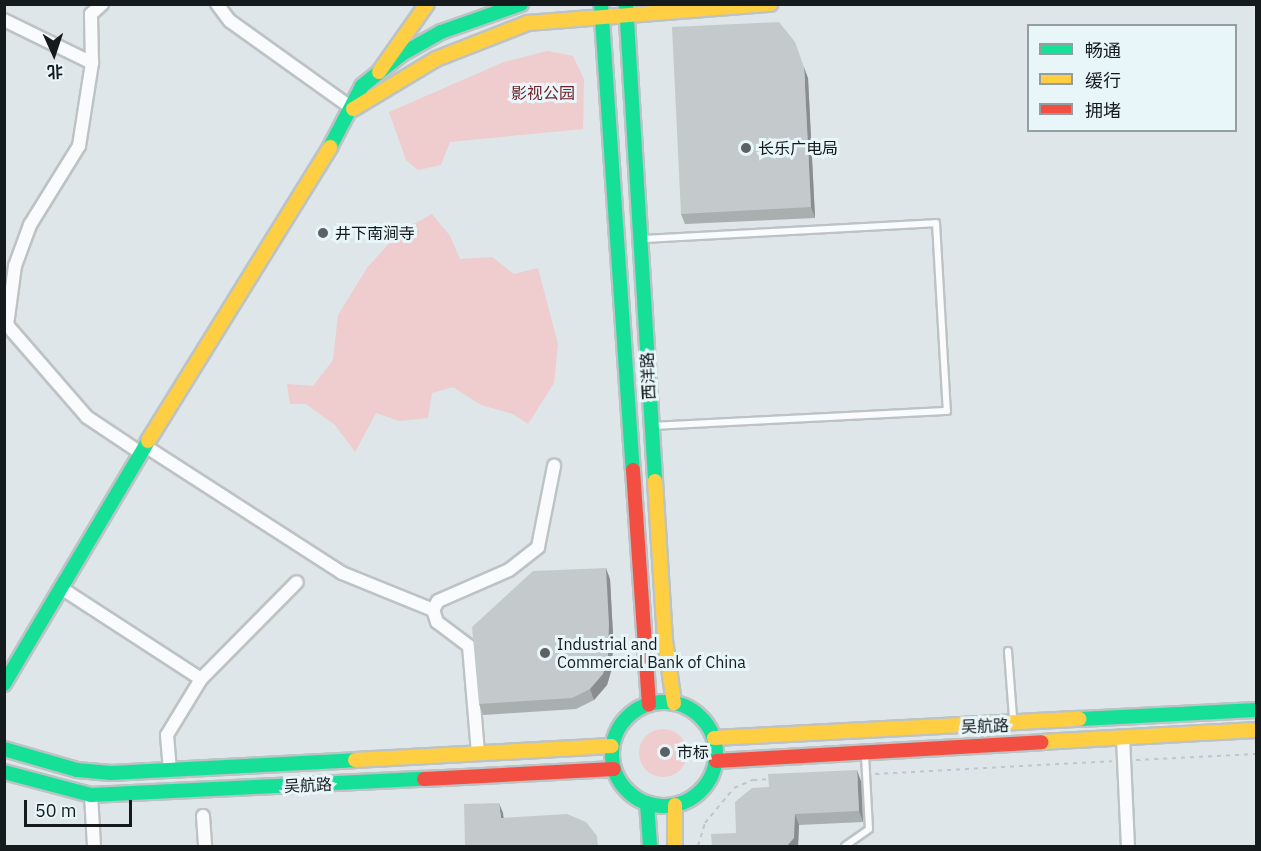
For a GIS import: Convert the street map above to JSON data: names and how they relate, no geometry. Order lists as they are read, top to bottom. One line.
{"streets":{"main road":["西洋路","吴航路"]},"crossings":[["西洋路","吴航路"]],"parks":["影视公园"],"places":["长乐广电局","井下南涧寺","Industrial and Commercial Bank of China","市标"],"legend":["畅通","缓行","拥堵"],"scale_bar":"50 m","north":"bottom"}
